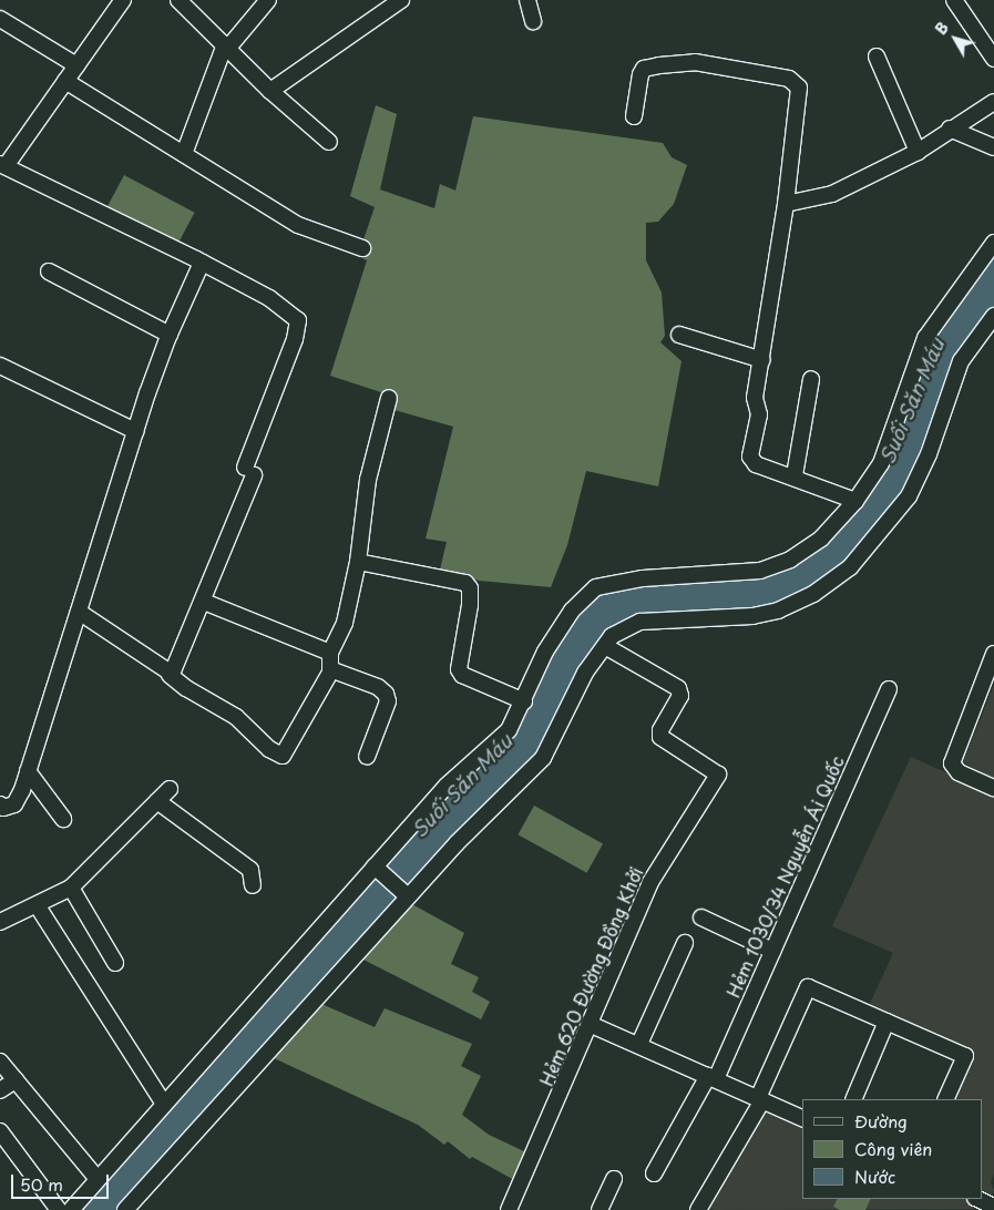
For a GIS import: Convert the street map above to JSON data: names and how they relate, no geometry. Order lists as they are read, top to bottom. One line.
{"streets":{"street":["Hẻm 1030/34 Nguyễn Ái Quốc","Hẻm 620 Đường Đồng Khởi"]},"water":["Suối Săn Máu"],"legend":["Đường","Công viên","Nước"],"scale_bar":"50 m","north":"top left"}
